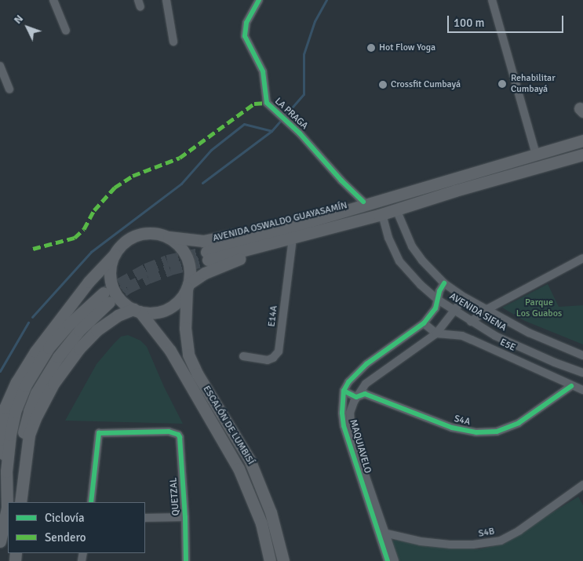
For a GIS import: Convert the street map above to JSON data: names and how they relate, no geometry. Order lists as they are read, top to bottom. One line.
{"streets":{"main road":["AVENIDA OSWALDO GUAYASAMÍN","ESCALÓN DE LUMBISÍ"],"street":["LA PRAGA","AVENIDA SIENA","E14A","E5E","S4A","MAQUIAVELO","QUETZAL","S4B"]},"crossings":[["LA PRAGA","AVENIDA OSWALDO GUAYASAMÍN"],["AVENIDA OSWALDO GUAYASAMÍN","AVENIDA SIENA"],["AVENIDA OSWALDO GUAYASAMÍN","E14A"],["AVENIDA OSWALDO GUAYASAMÍN","ESCALÓN DE LUMBISÍ"],["AVENIDA SIENA","MAQUIAVELO"],["E5E","S4A"],["S4A","MAQUIAVELO"],["MAQUIAVELO","S4B"]],"parks":["Parque Los Guabos"],"places":["Hot Flow Yoga","Rehabilitar Cumbayá","Crossfit Cumbayá"],"legend":["Ciclovía","Sendero"],"scale_bar":"100 m","north":"top left"}
